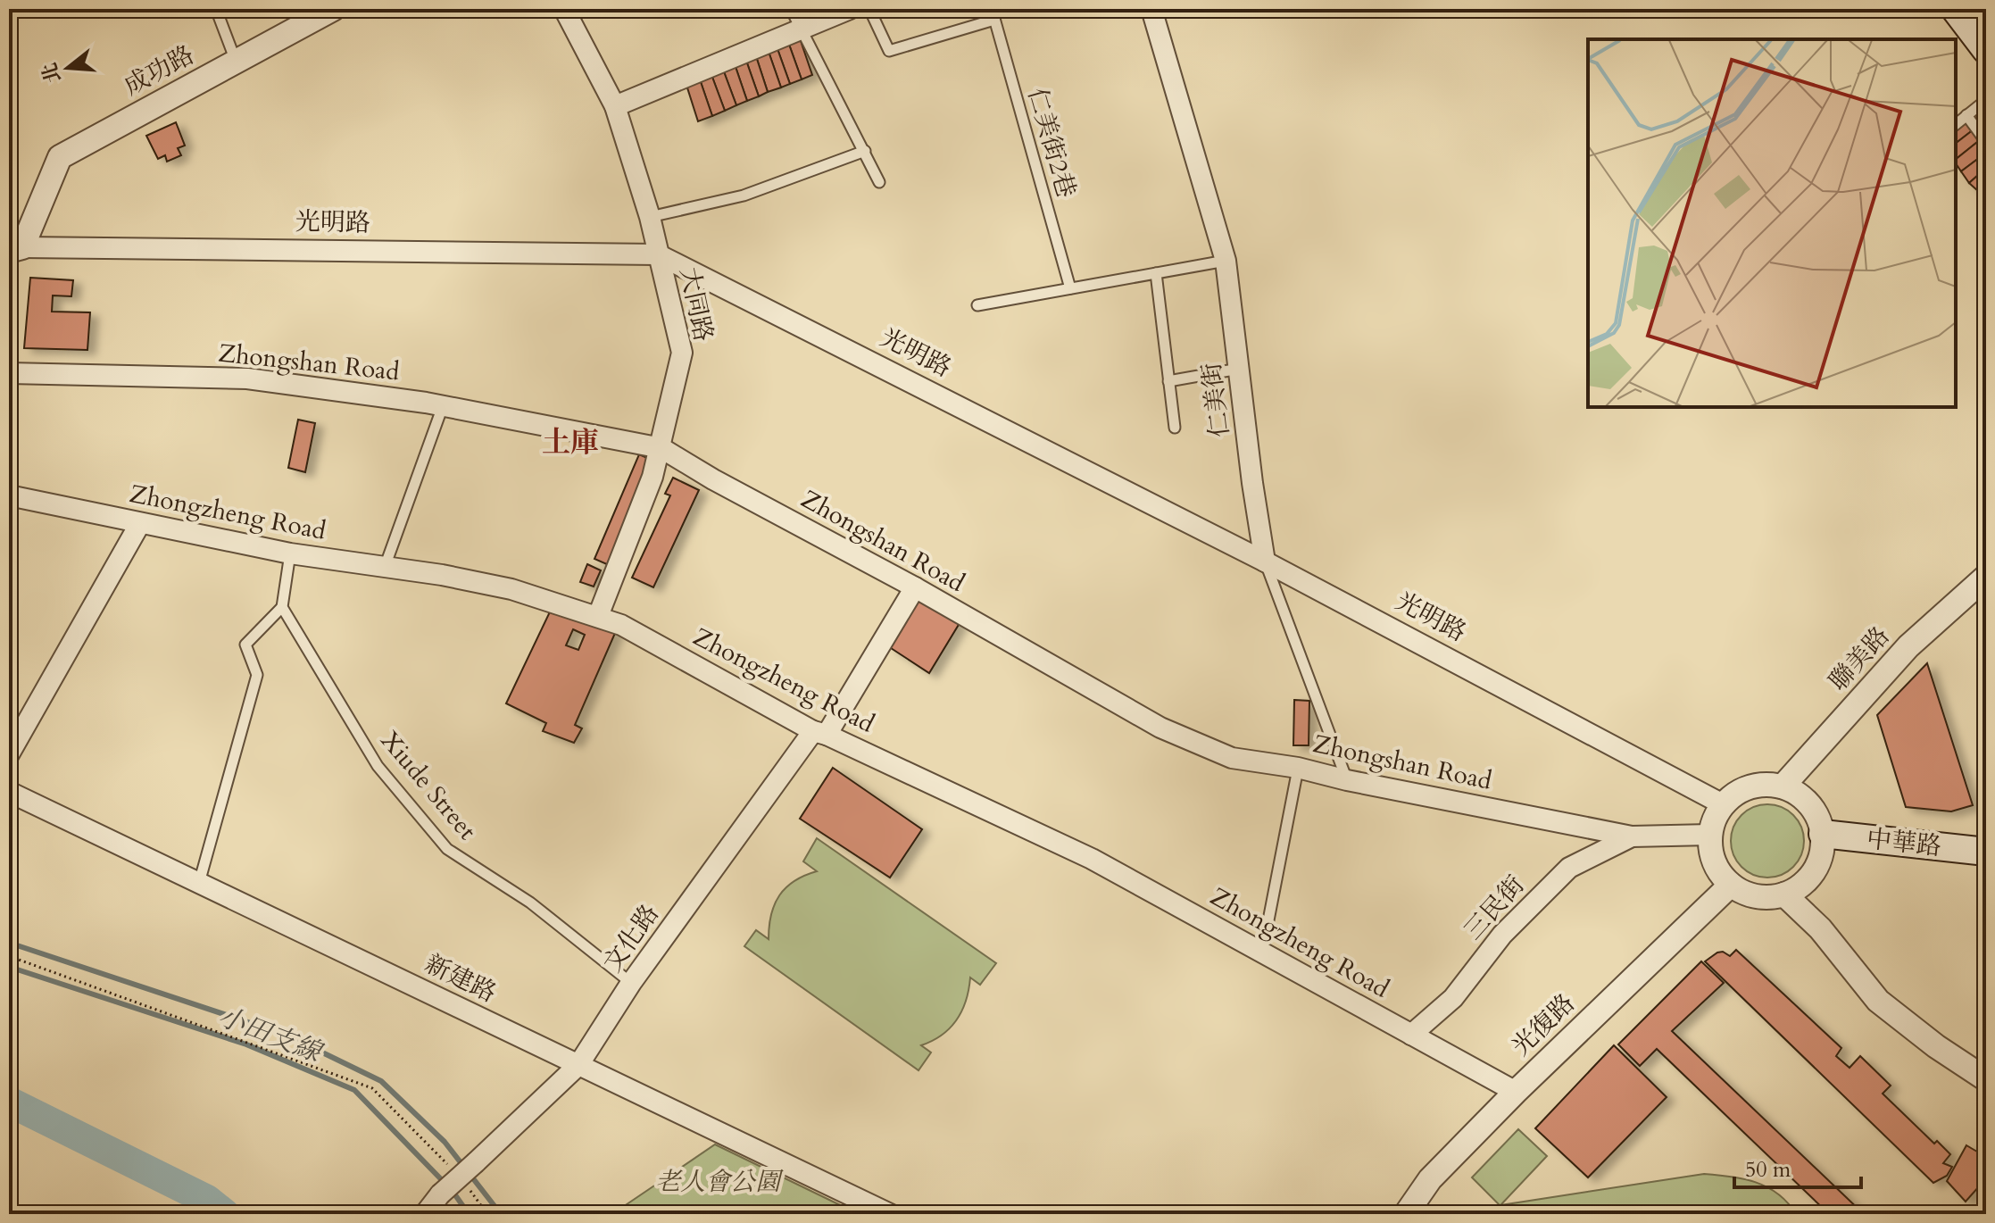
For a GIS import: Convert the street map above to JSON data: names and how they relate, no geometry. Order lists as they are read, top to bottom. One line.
{"streets":{"main road":["中華路"],"street":["成功路","光明路","大同路","Zhongshan Road","仁美街","Zhongzheng Road","聯美路","三民街","文化路","新建路","光復路"],"lane":["仁美街2巷","Xiude Street"]},"crossings":[["成功路","光明路"],["光明路","大同路"],["光明路","Zhongshan Road"],["光明路","仁美街"],["光明路","聯美路"],["光明路","中華路"],["光明路","光復路"],["大同路","Zhongshan Road"],["大同路","Zhongzheng Road"],["Zhongshan Road","仁美街"],["Zhongshan Road","聯美路"],["Zhongshan Road","中華路"],["Zhongshan Road","三民街"],["Zhongshan Road","文化路"],["Zhongshan Road","光復路"],["Zhongzheng Road","三民街"],["Zhongzheng Road","文化路"],["Zhongzheng Road","光復路"],["聯美路","中華路"],["聯美路","光復路"],["Xiude Street","文化路"],["中華路","光復路"],["文化路","新建路"]],"districts":["土庫"],"water":["小田支線"],"parks":["老人會公園"],"scale_bar":"50 m","north":"left"}
